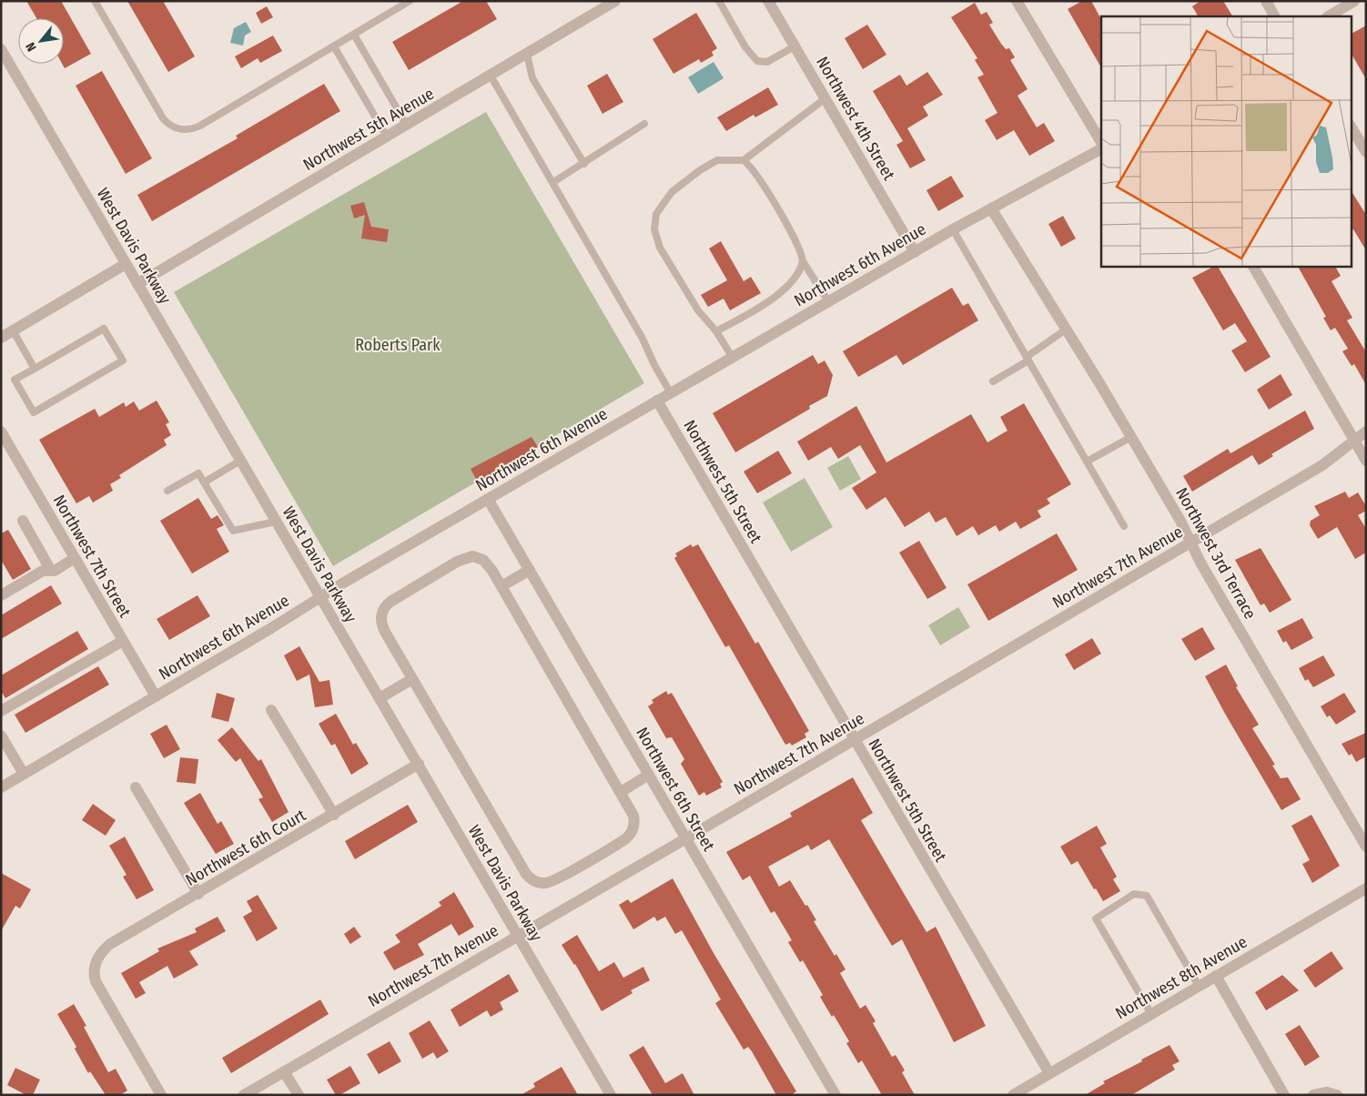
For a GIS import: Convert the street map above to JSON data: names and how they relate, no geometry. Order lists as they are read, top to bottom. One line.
{"streets":{"street":["Northwest 4th Street","Northwest 5th Avenue","West Davis Parkway","Northwest 6th Avenue","Northwest 5th Street","Northwest 3rd Terrace","Northwest 7th Street","Northwest 7th Avenue","Northwest 6th Street","Northwest 6th Court","Northwest 8th Avenue"]},"crossings":[["Northwest 4th Street","Northwest 6th Avenue"],["Northwest 5th Avenue","West Davis Parkway"],["West Davis Parkway","Northwest 6th Avenue"],["West Davis Parkway","Northwest 7th Avenue"],["West Davis Parkway","Northwest 6th Court"],["Northwest 6th Avenue","Northwest 5th Street"],["Northwest 6th Avenue","Northwest 3rd Terrace"],["Northwest 6th Avenue","Northwest 7th Street"],["Northwest 6th Avenue","Northwest 6th Street"],["Northwest 5th Street","Northwest 7th Avenue"],["Northwest 5th Street","Northwest 8th Avenue"],["Northwest 3rd Terrace","Northwest 7th Avenue"],["Northwest 7th Avenue","Northwest 6th Street"]],"parks":["Roberts Park"],"north":"bottom left"}
